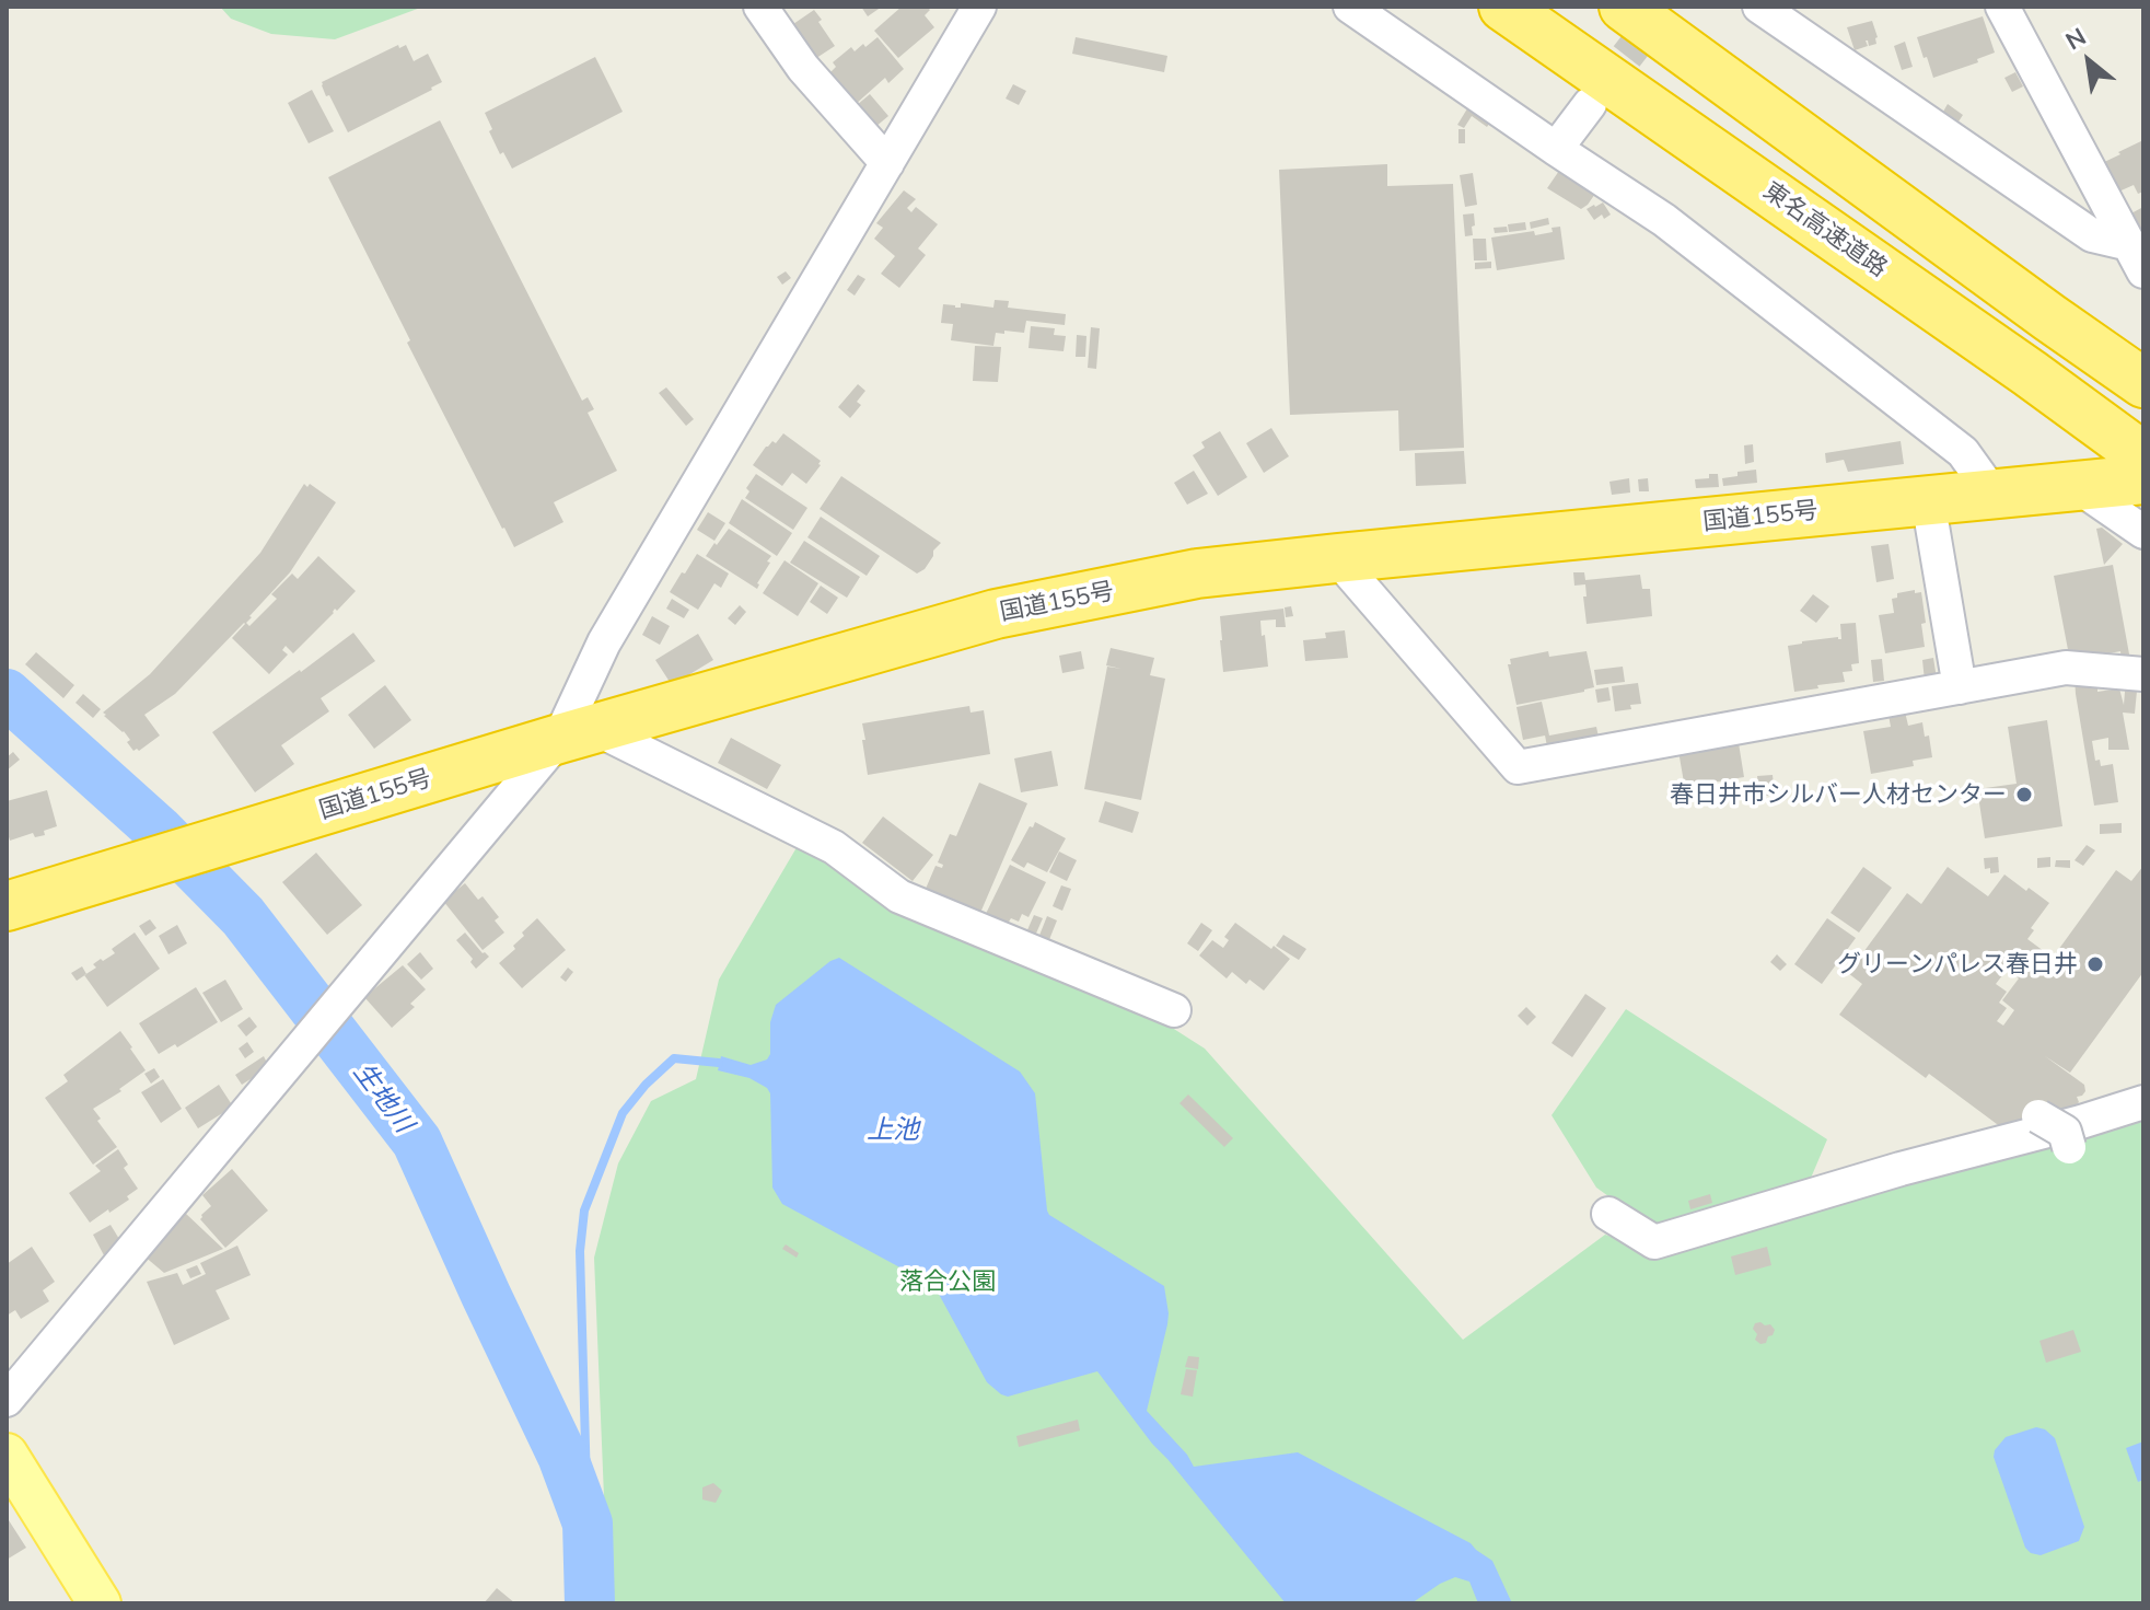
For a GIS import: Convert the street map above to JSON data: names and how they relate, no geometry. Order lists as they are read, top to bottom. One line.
{"streets":{"highway":["東名高速道路","国道155号"]},"water":["生地川","上池"],"parks":["落合公園"],"places":["春日井市シルバー人材センター","グリーンパレス春日井"],"north":"top left"}
